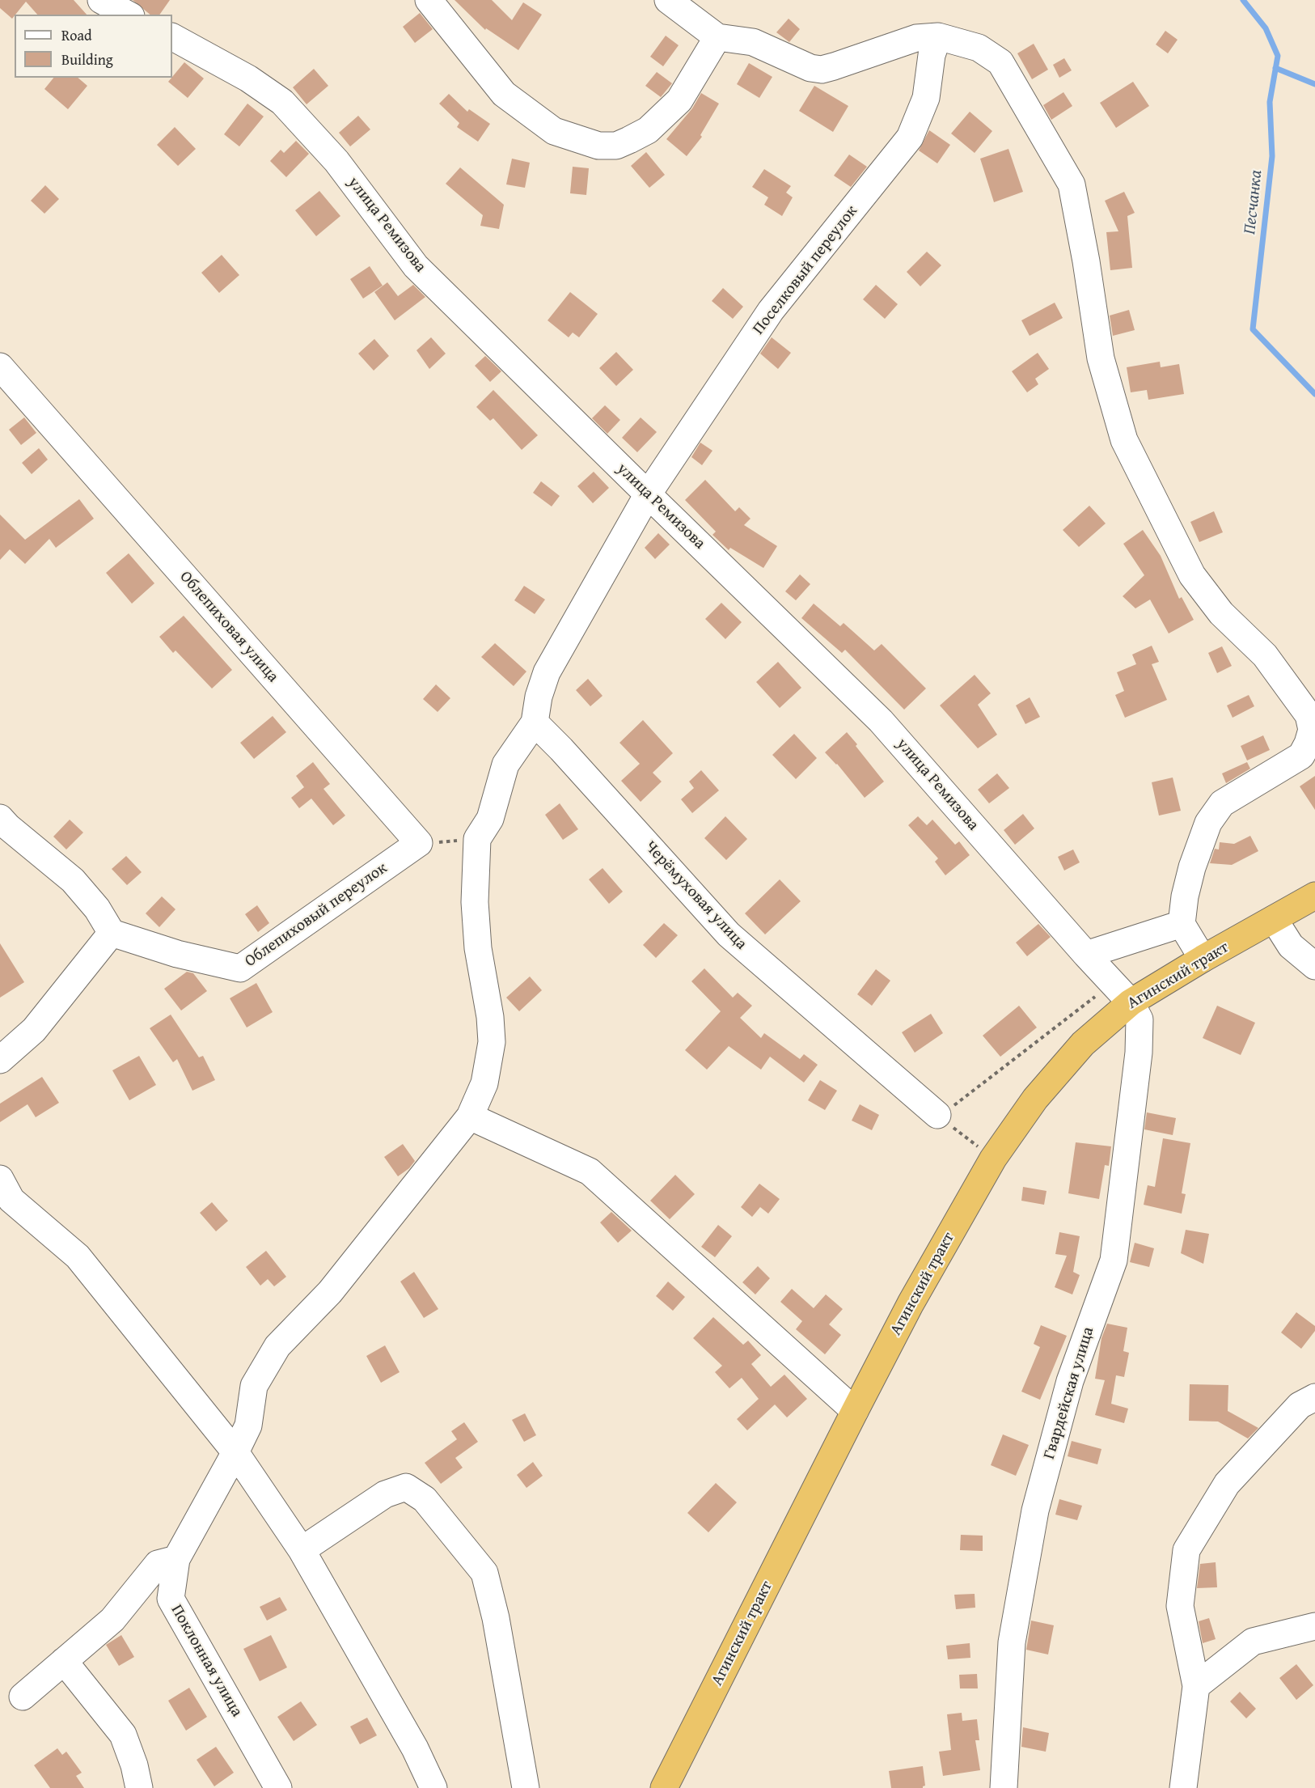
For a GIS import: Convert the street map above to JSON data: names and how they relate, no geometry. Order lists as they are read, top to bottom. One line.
{"streets":{"highway":["Агинский тракт"],"street":["улица Ремизова","Поселковый переулок","Облепиховая улица","Черёмуховая улица","Облепиховый переулок","Гвардейская улица","Поклонная улица"]},"crossings":[["улица Ремизова","Поселковый переулок"],["улица Ремизова","Агинский тракт"],["улица Ремизова","Гвардейская улица"],["Поселковый переулок","Черёмуховая улица"],["Облепиховая улица","Облепиховый переулок"],["Агинский тракт","Гвардейская улица"]],"water":["Песчанка"],"legend":["Road","Building"]}
